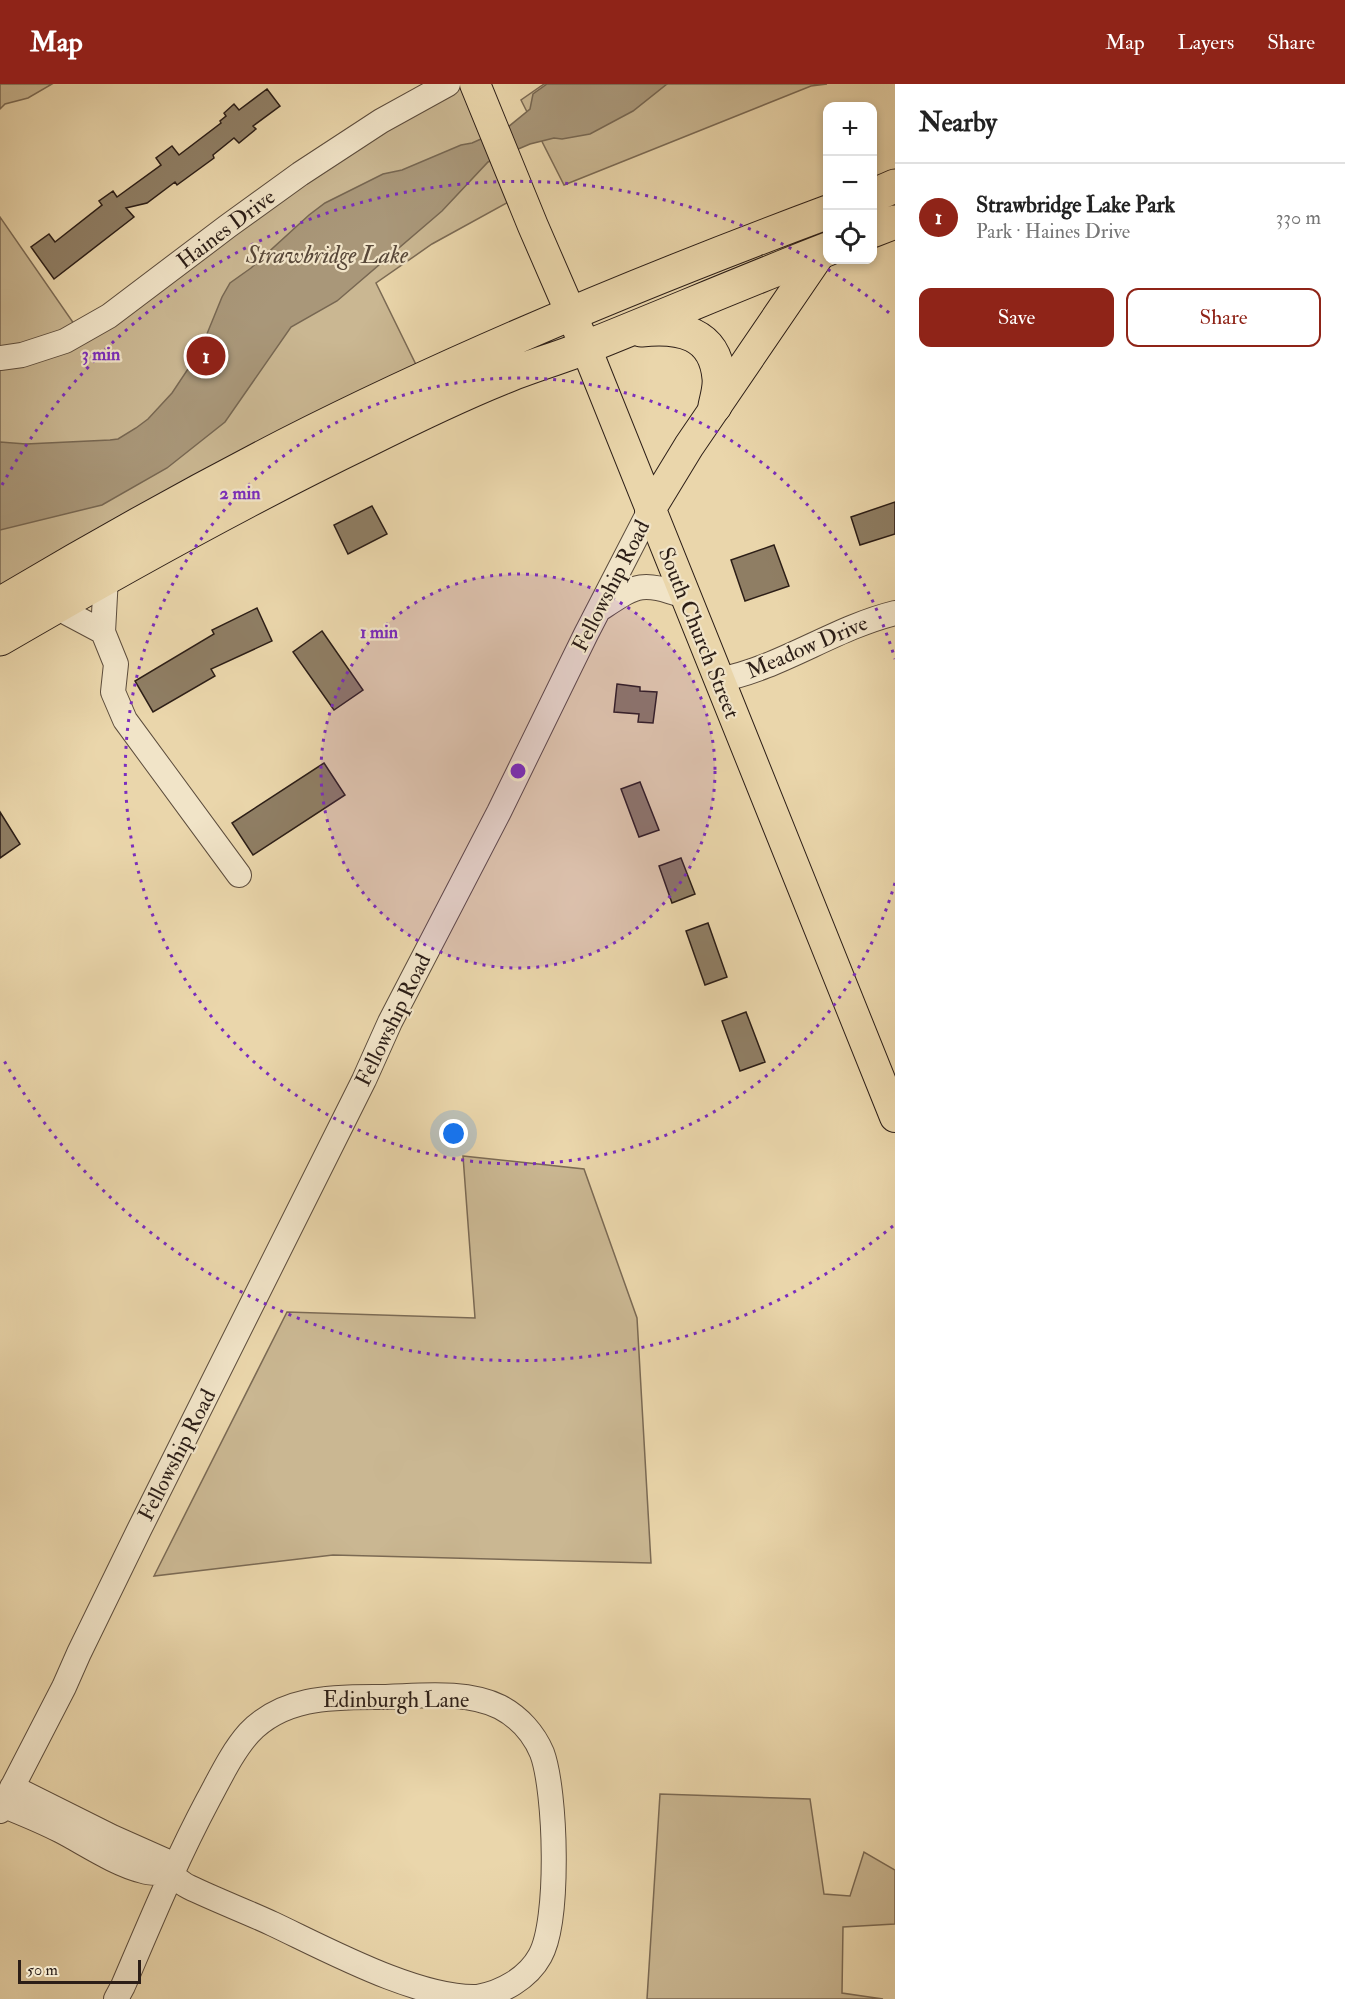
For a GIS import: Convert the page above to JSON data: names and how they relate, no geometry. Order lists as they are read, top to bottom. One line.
{"streets":{"main road":["Fellowship Road","South Church Street"],"street":["Haines Drive","Meadow Drive","Edinburgh Lane"]},"crossings":[["Fellowship Road","South Church Street"],["Fellowship Road","Edinburgh Lane"],["South Church Street","Meadow Drive"]],"water":["Strawbridge Lake"],"scale_bar":"50 m","page":{"header":"Map","nav":["Map","Layers","Share"],"heading":"Nearby","map_buttons":["+","−"],"list":[{"mark":"1","name":"Strawbridge Lake Park","note":"Park · Haines Drive","value":"330 m"}],"buttons":["Save","Share"],"pins":"1","scale":"50 m"},"rings":["3 min","2 min","1 min"]}
